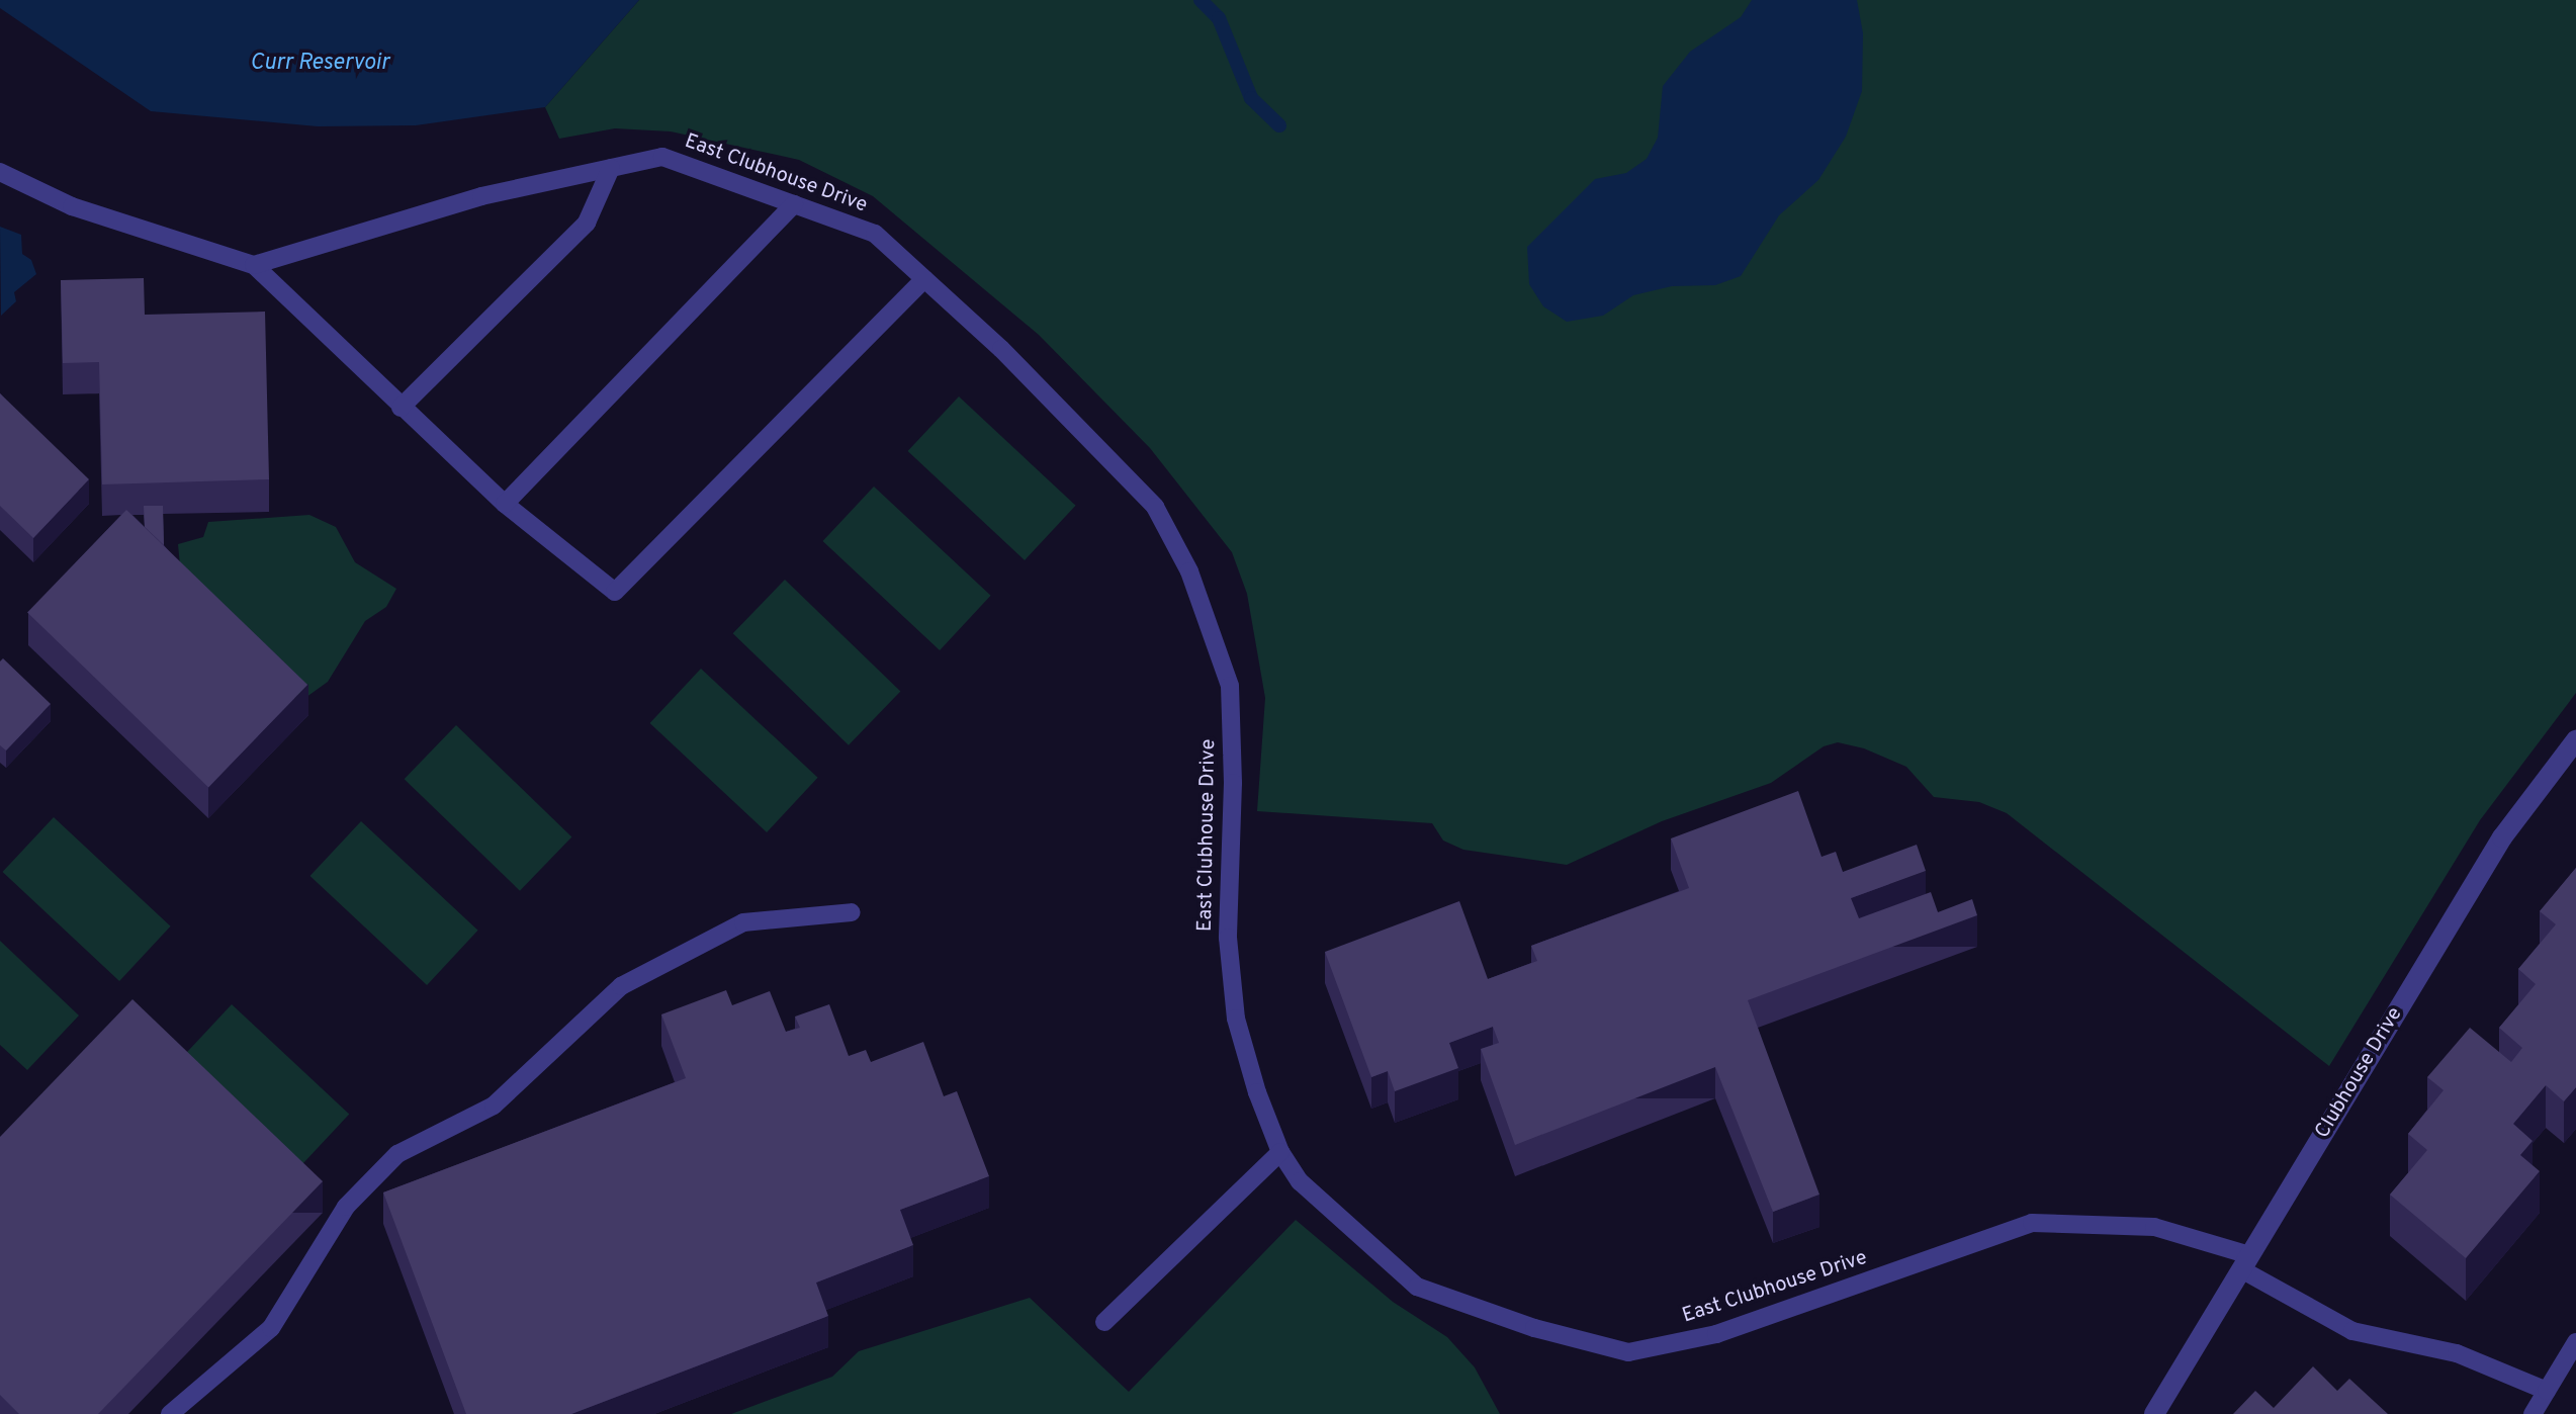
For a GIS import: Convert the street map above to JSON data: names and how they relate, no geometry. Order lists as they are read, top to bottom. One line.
{"streets":{"street":["Clubhouse Drive"],"lane":["East Clubhouse Drive"]},"crossings":[["East Clubhouse Drive","Clubhouse Drive"]],"water":["Curr Reservoir"]}
